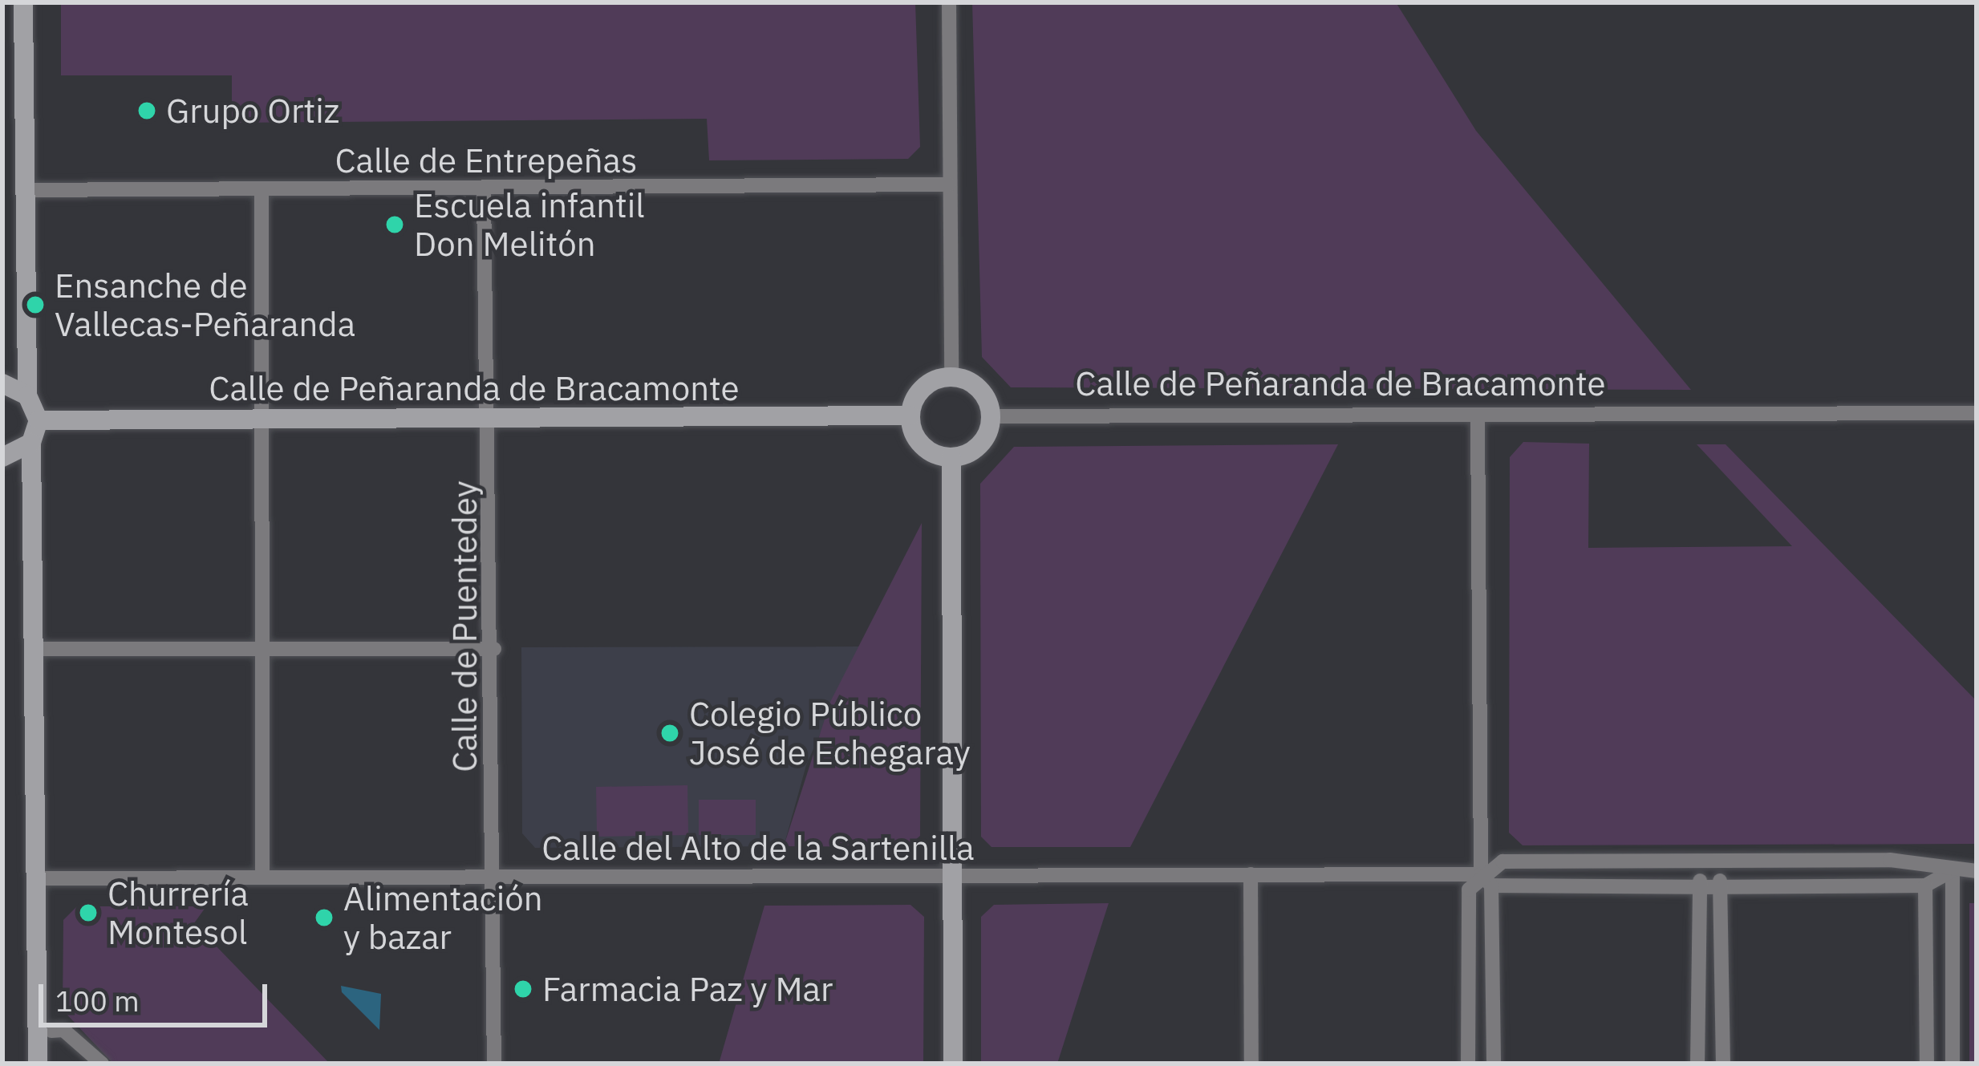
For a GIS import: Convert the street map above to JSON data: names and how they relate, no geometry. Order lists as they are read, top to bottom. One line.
{"streets":{"main road":["Calle de Peñaranda de Bracamonte"],"street":["Calle de Entrepeñas","Calle de Puentedey","Calle del Alto de la Sartenilla"]},"crossings":[["Calle de Entrepeñas","Calle de Puentedey"],["Calle de Peñaranda de Bracamonte","Calle de Puentedey"],["Calle de Puentedey","Calle del Alto de la Sartenilla"]],"places":["Grupo Ortiz","Escuela infantil Don Melitón","Ensanche de Vallecas-Peñaranda","Colegio Público José de Echegaray","Churrería Montesol","Alimentación y bazar","Farmacia Paz y Mar"],"scale_bar":"100 m"}
